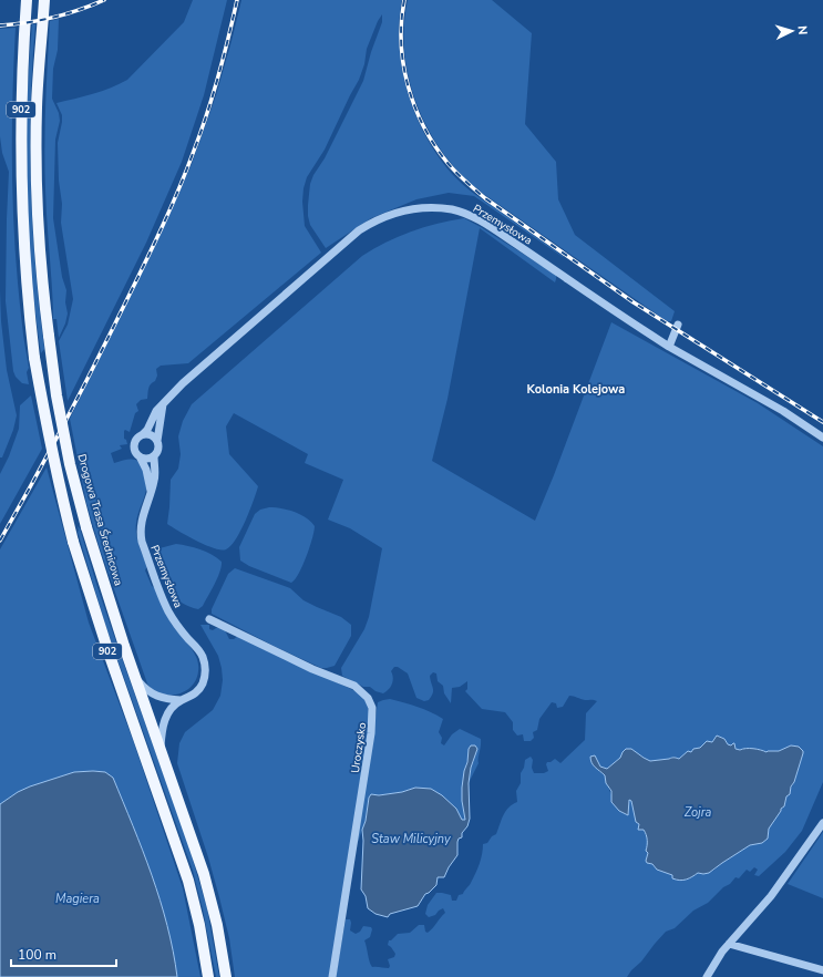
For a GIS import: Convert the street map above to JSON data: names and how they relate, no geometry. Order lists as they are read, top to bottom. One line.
{"streets":{"main road":["902","Drogowa Trasa Średnicowa"],"street":["Przemysłowa","Uroczysko"]},"crossings":[["Przemysłowa","Drogowa Trasa Średnicowa"]],"districts":["Kolonia Kolejowa"],"water":["Zojra","Staw Milicyjny","Magiera"],"scale_bar":"100 m","north":"right"}
